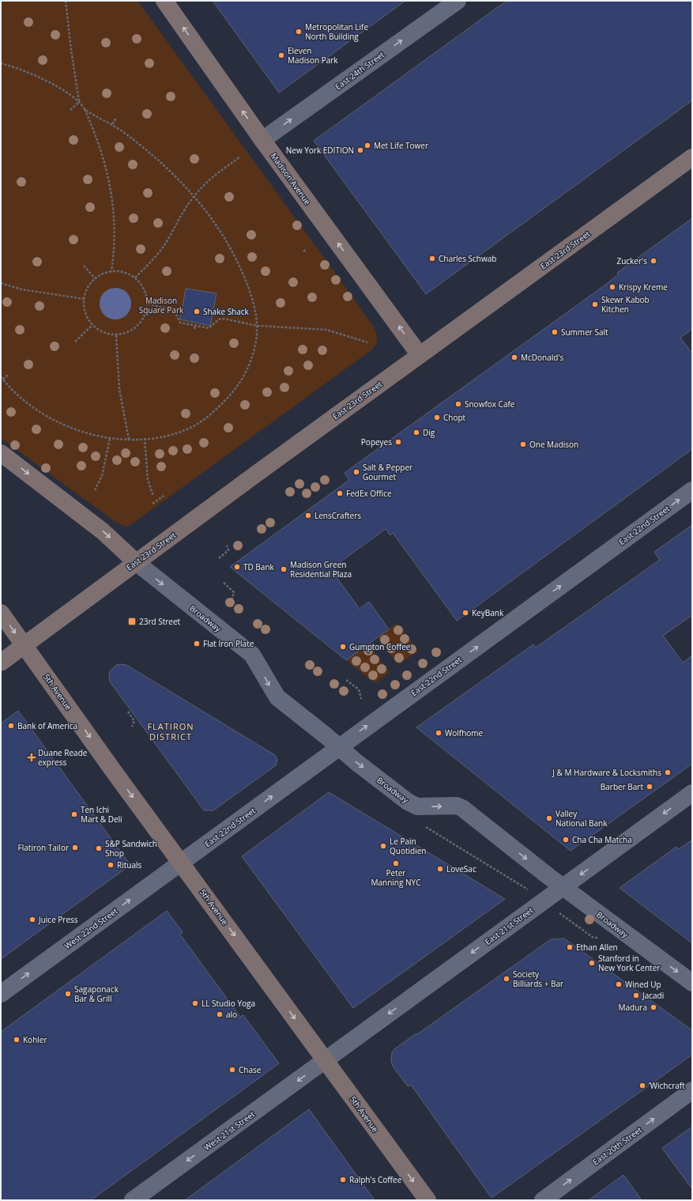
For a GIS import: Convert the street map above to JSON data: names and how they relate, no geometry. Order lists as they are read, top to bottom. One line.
{"streets":{"main road":["Madison Avenue","East 23rd Street","5th Avenue"],"street":["East 24th Street","East 22nd Street","Broadway","East 21st Street","West 22nd Street","West 21st Street","East 20th Street"]},"crossings":[["East 24th Street","Madison Avenue"],["Madison Avenue","East 23rd Street"],["East 23rd Street","Broadway"],["East 23rd Street","5th Avenue"],["East 22nd Street","Broadway"],["East 22nd Street","5th Avenue"],["East 22nd Street","West 22nd Street"],["Broadway","East 21st Street"],["5th Avenue","East 21st Street"],["5th Avenue","West 22nd Street"],["5th Avenue","West 21st Street"],["East 21st Street","West 21st Street"]],"one_way":["East 24th Street","Madison Avenue","East 22nd Street","Broadway","5th Avenue","East 21st Street","West 22nd Street","West 21st Street","East 20th Street"],"districts":["FLATIRON DISTRICT"],"parks":["Madison Square Park"],"places":{"other":["Metropolitan Life North Building","Eleven Madison Park","Met Life Tower","New York EDITION","Charles Schwab","Zucker's","Krispy Kreme","Skewr Kabob Kitchen","Shake Shack","Summer Salt","McDonald's","Snowfox Cafe","Chopt","Dig","Popeyes","One Madison","Salt & Pepper Gourmet","FedEx Office","LensCrafters","TD Bank","Madison Green Residential Plaza","KeyBank","Flat Iron Plate","Gumpton Coffee","Bank of America","Wolfhome","J & M Hardware & Locksmiths","Barber Bart","Ten Ichi Mart & Deli","Valley National Bank","Cha Cha Matcha","Le Pain Quotidien","Flatiron Tailor","S&P Sandwich Shop","Peter Manning NYC","Rituals","LoveSac","Juice Press","Ethan Allen","Stanford in New York Center","Society Billiards + Bar","Wined Up","Sagaponack Bar & Grill","Jacadi","LL Studio Yoga","Madura","alo","Kohler","Chase","’Wichcraft","Ralph's Coffee"],"transit":["23rd Street"],"health":["Duane Reade express"]}}
